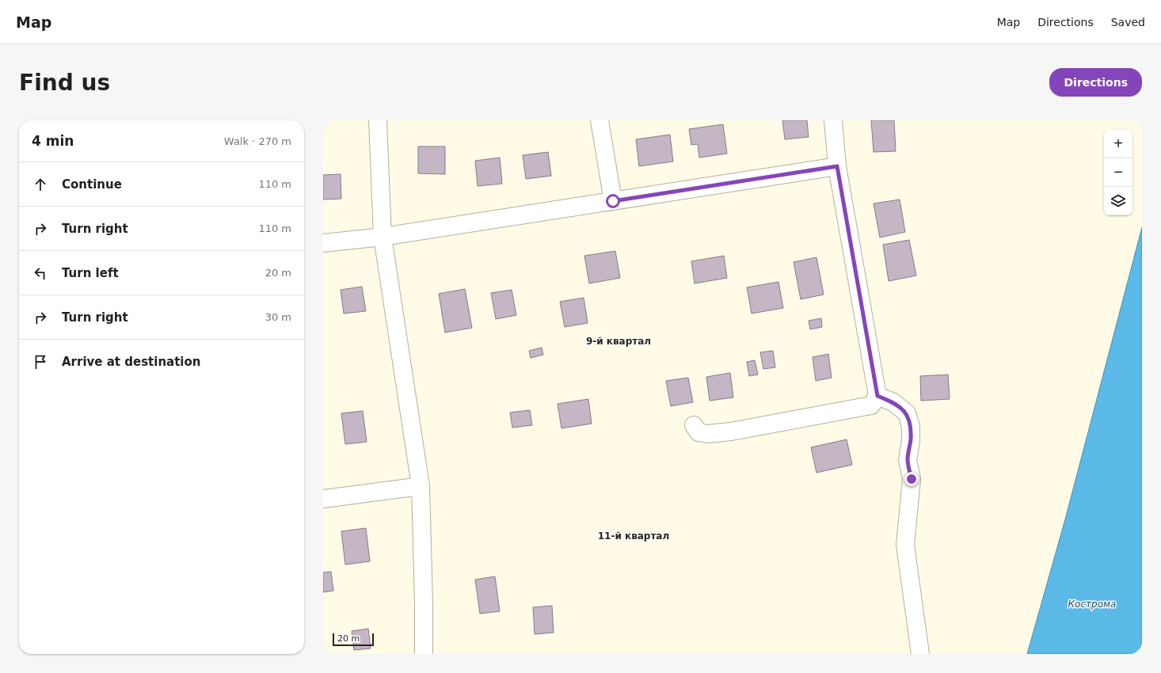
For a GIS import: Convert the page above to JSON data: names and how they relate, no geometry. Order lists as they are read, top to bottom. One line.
{"districts":["9-й квартал","11-й квартал"],"water":["Кострома"],"scale_bar":"20 m","page":{"header":"Map","nav":["Map","Directions","Saved"],"buttons":"Directions","title":"Find us","heading":["4 min","Walk · 270 m"],"map_buttons":["+","−"],"list":[["Continue","110 m"],["Turn right","110 m"],["Turn left","20 m"],["Turn right","30 m"],"Arrive at destination"],"scale":"20 m"}}
